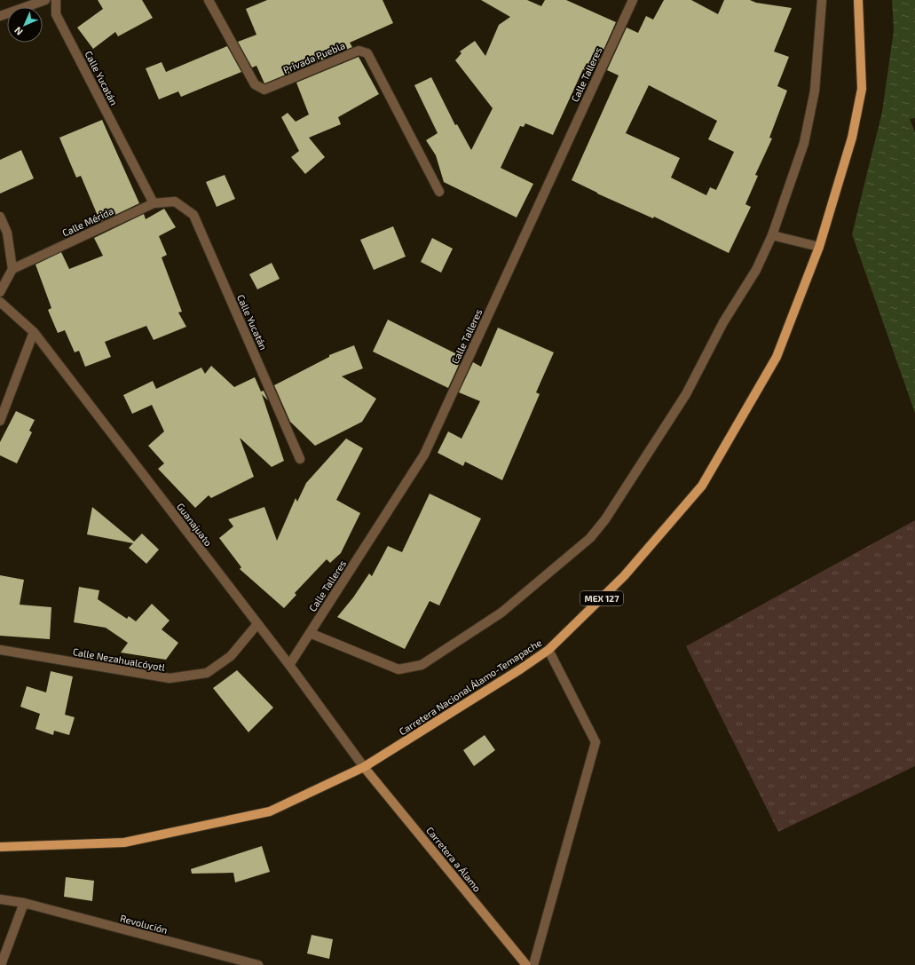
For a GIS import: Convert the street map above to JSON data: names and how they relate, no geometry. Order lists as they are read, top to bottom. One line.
{"streets":{"main road":["MEX 127","Carretera Nacional Álamo-Temapache","Carretera a Álamo"],"street":["Privada Puebla","Calle Talleres","Calle Yucatán","Calle Mérida","Guanajuato","Calle Nezahualcóyotl","Revolución"]},"crossings":[["Calle Talleres","Guanajuato"],["Calle Yucatán","Calle Mérida"],["Guanajuato","Calle Nezahualcóyotl"],["Guanajuato","Carretera Nacional Álamo-Temapache"],["Guanajuato","Carretera a Álamo"],["Carretera Nacional Álamo-Temapache","Carretera a Álamo"]],"north":"bottom left"}
